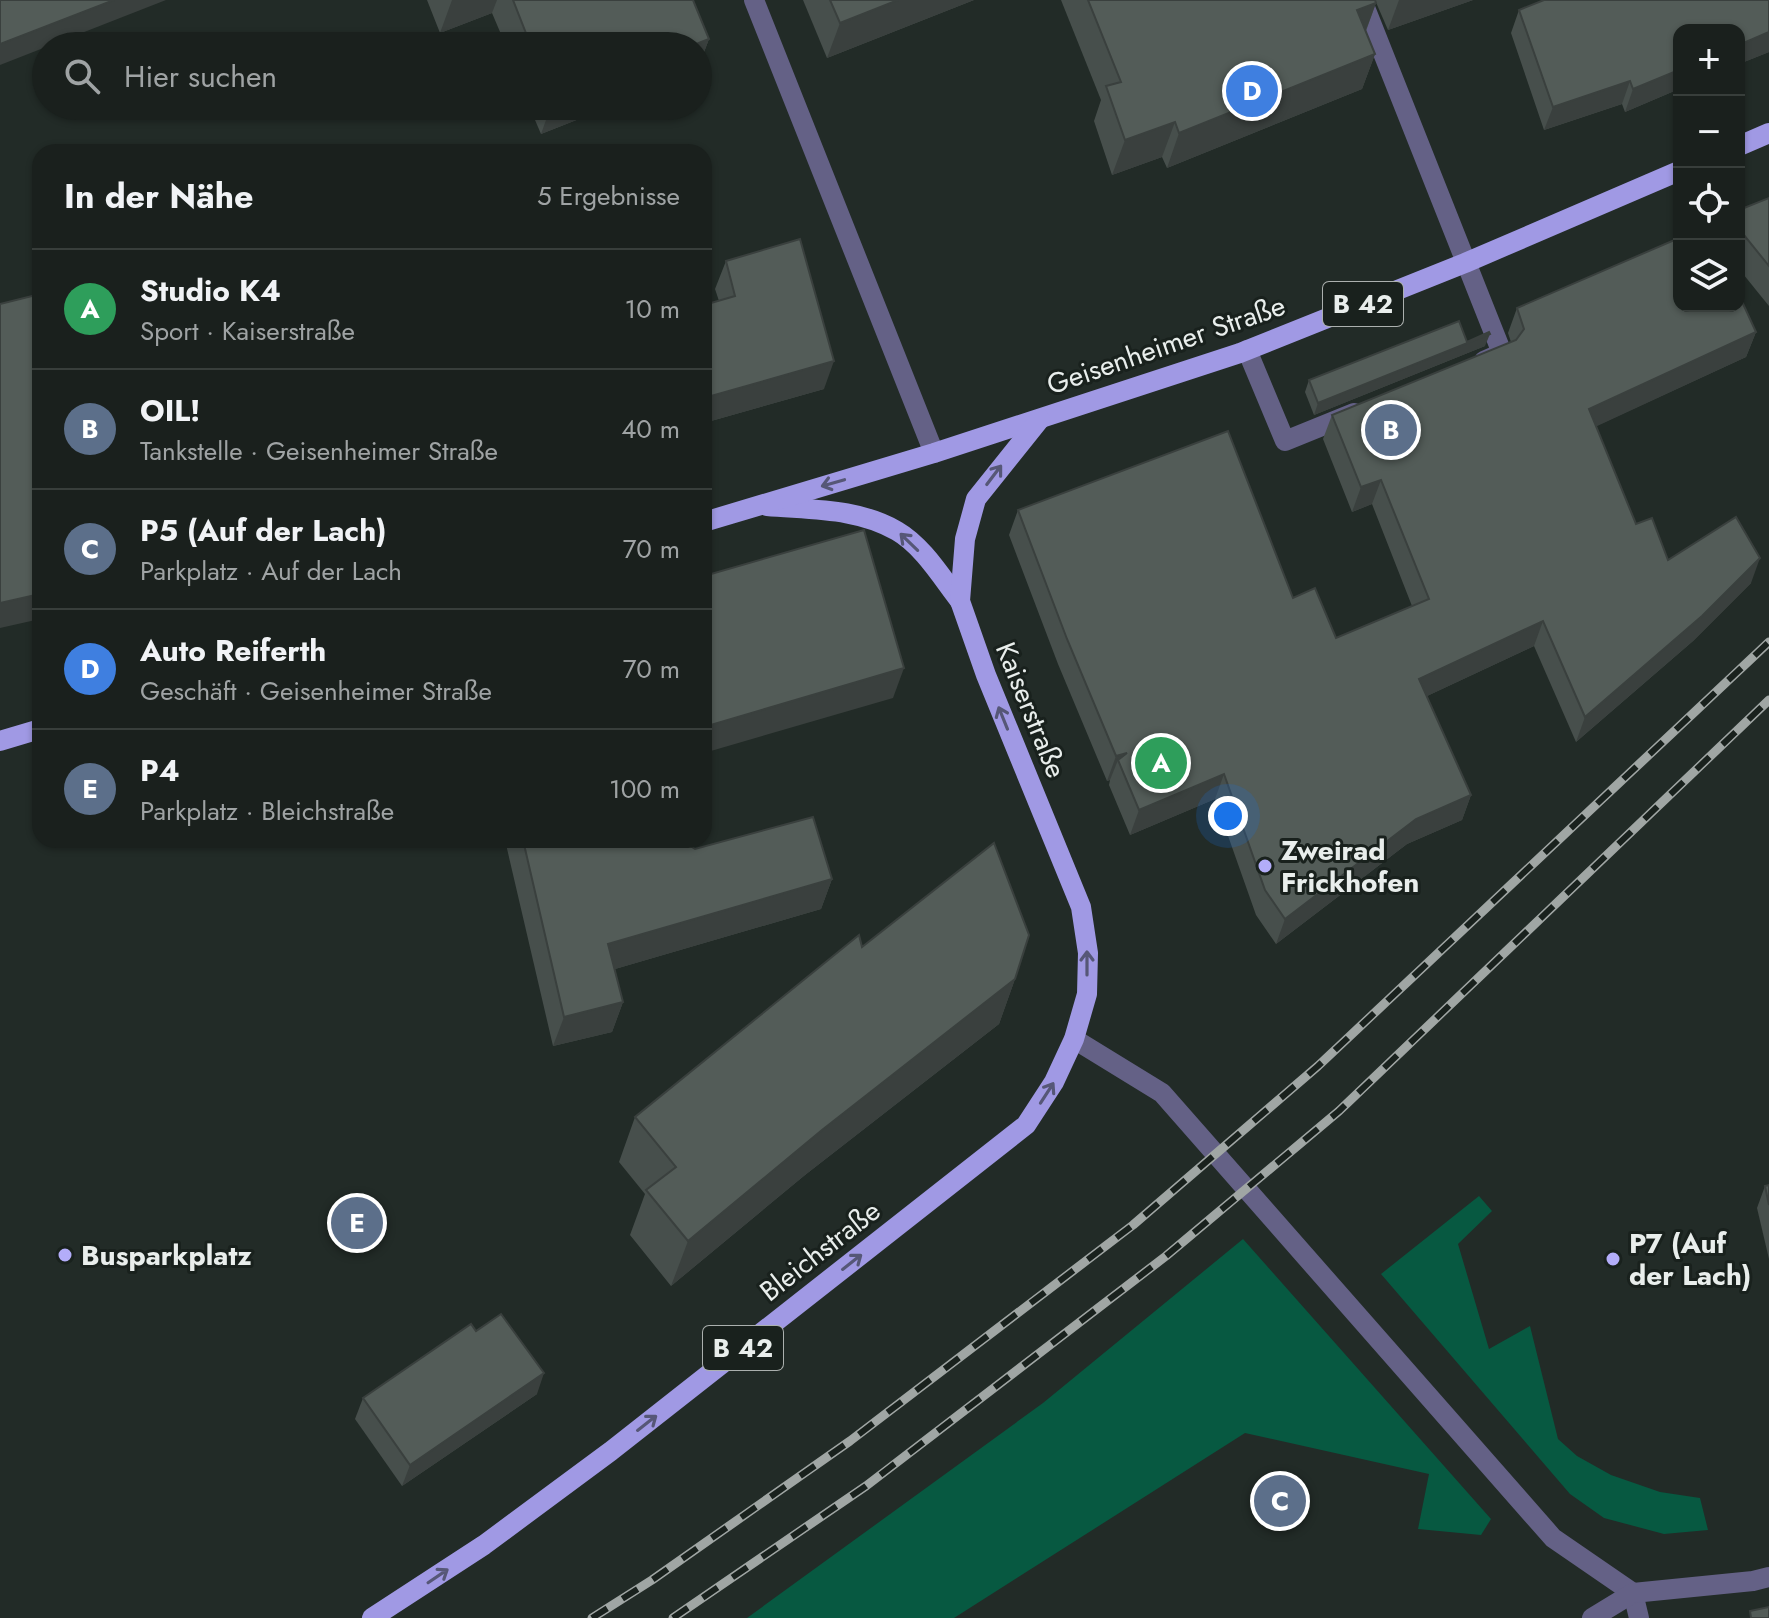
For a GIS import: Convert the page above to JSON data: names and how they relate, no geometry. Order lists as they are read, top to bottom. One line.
{"streets":{"main road":["B 42","Geisenheimer Straße","Kaiserstraße","Bleichstraße"]},"crossings":[["B 42","Geisenheimer Straße"],["B 42","Kaiserstraße"],["Geisenheimer Straße","Kaiserstraße"],["Kaiserstraße","Bleichstraße"]],"one_way":["Kaiserstraße","Bleichstraße"],"places":["Zweirad Frickhofen","Busparkplatz","P7 (Auf der Lach)"],"page":{"map_buttons":["+","−"],"search":"Hier suchen","pins":["D","B","A","E","C"],"heading":["In der Nähe","5 Ergebnisse"],"list":[{"mark":"A","name":"Studio K4","note":"Sport · Kaiserstraße","value":"10 m"},{"mark":"B","name":"OIL!","note":"Tankstelle · Geisenheimer Straße","value":"40 m"},{"mark":"C","name":"P5 (Auf der Lach)","note":"Parkplatz · Auf der Lach","value":"70 m"},{"mark":"D","name":"Auto Reiferth","note":"Geschäft · Geisenheimer Straße","value":"70 m"},{"mark":"E","name":"P4","note":"Parkplatz · Bleichstraße","value":"100 m"}]}}
